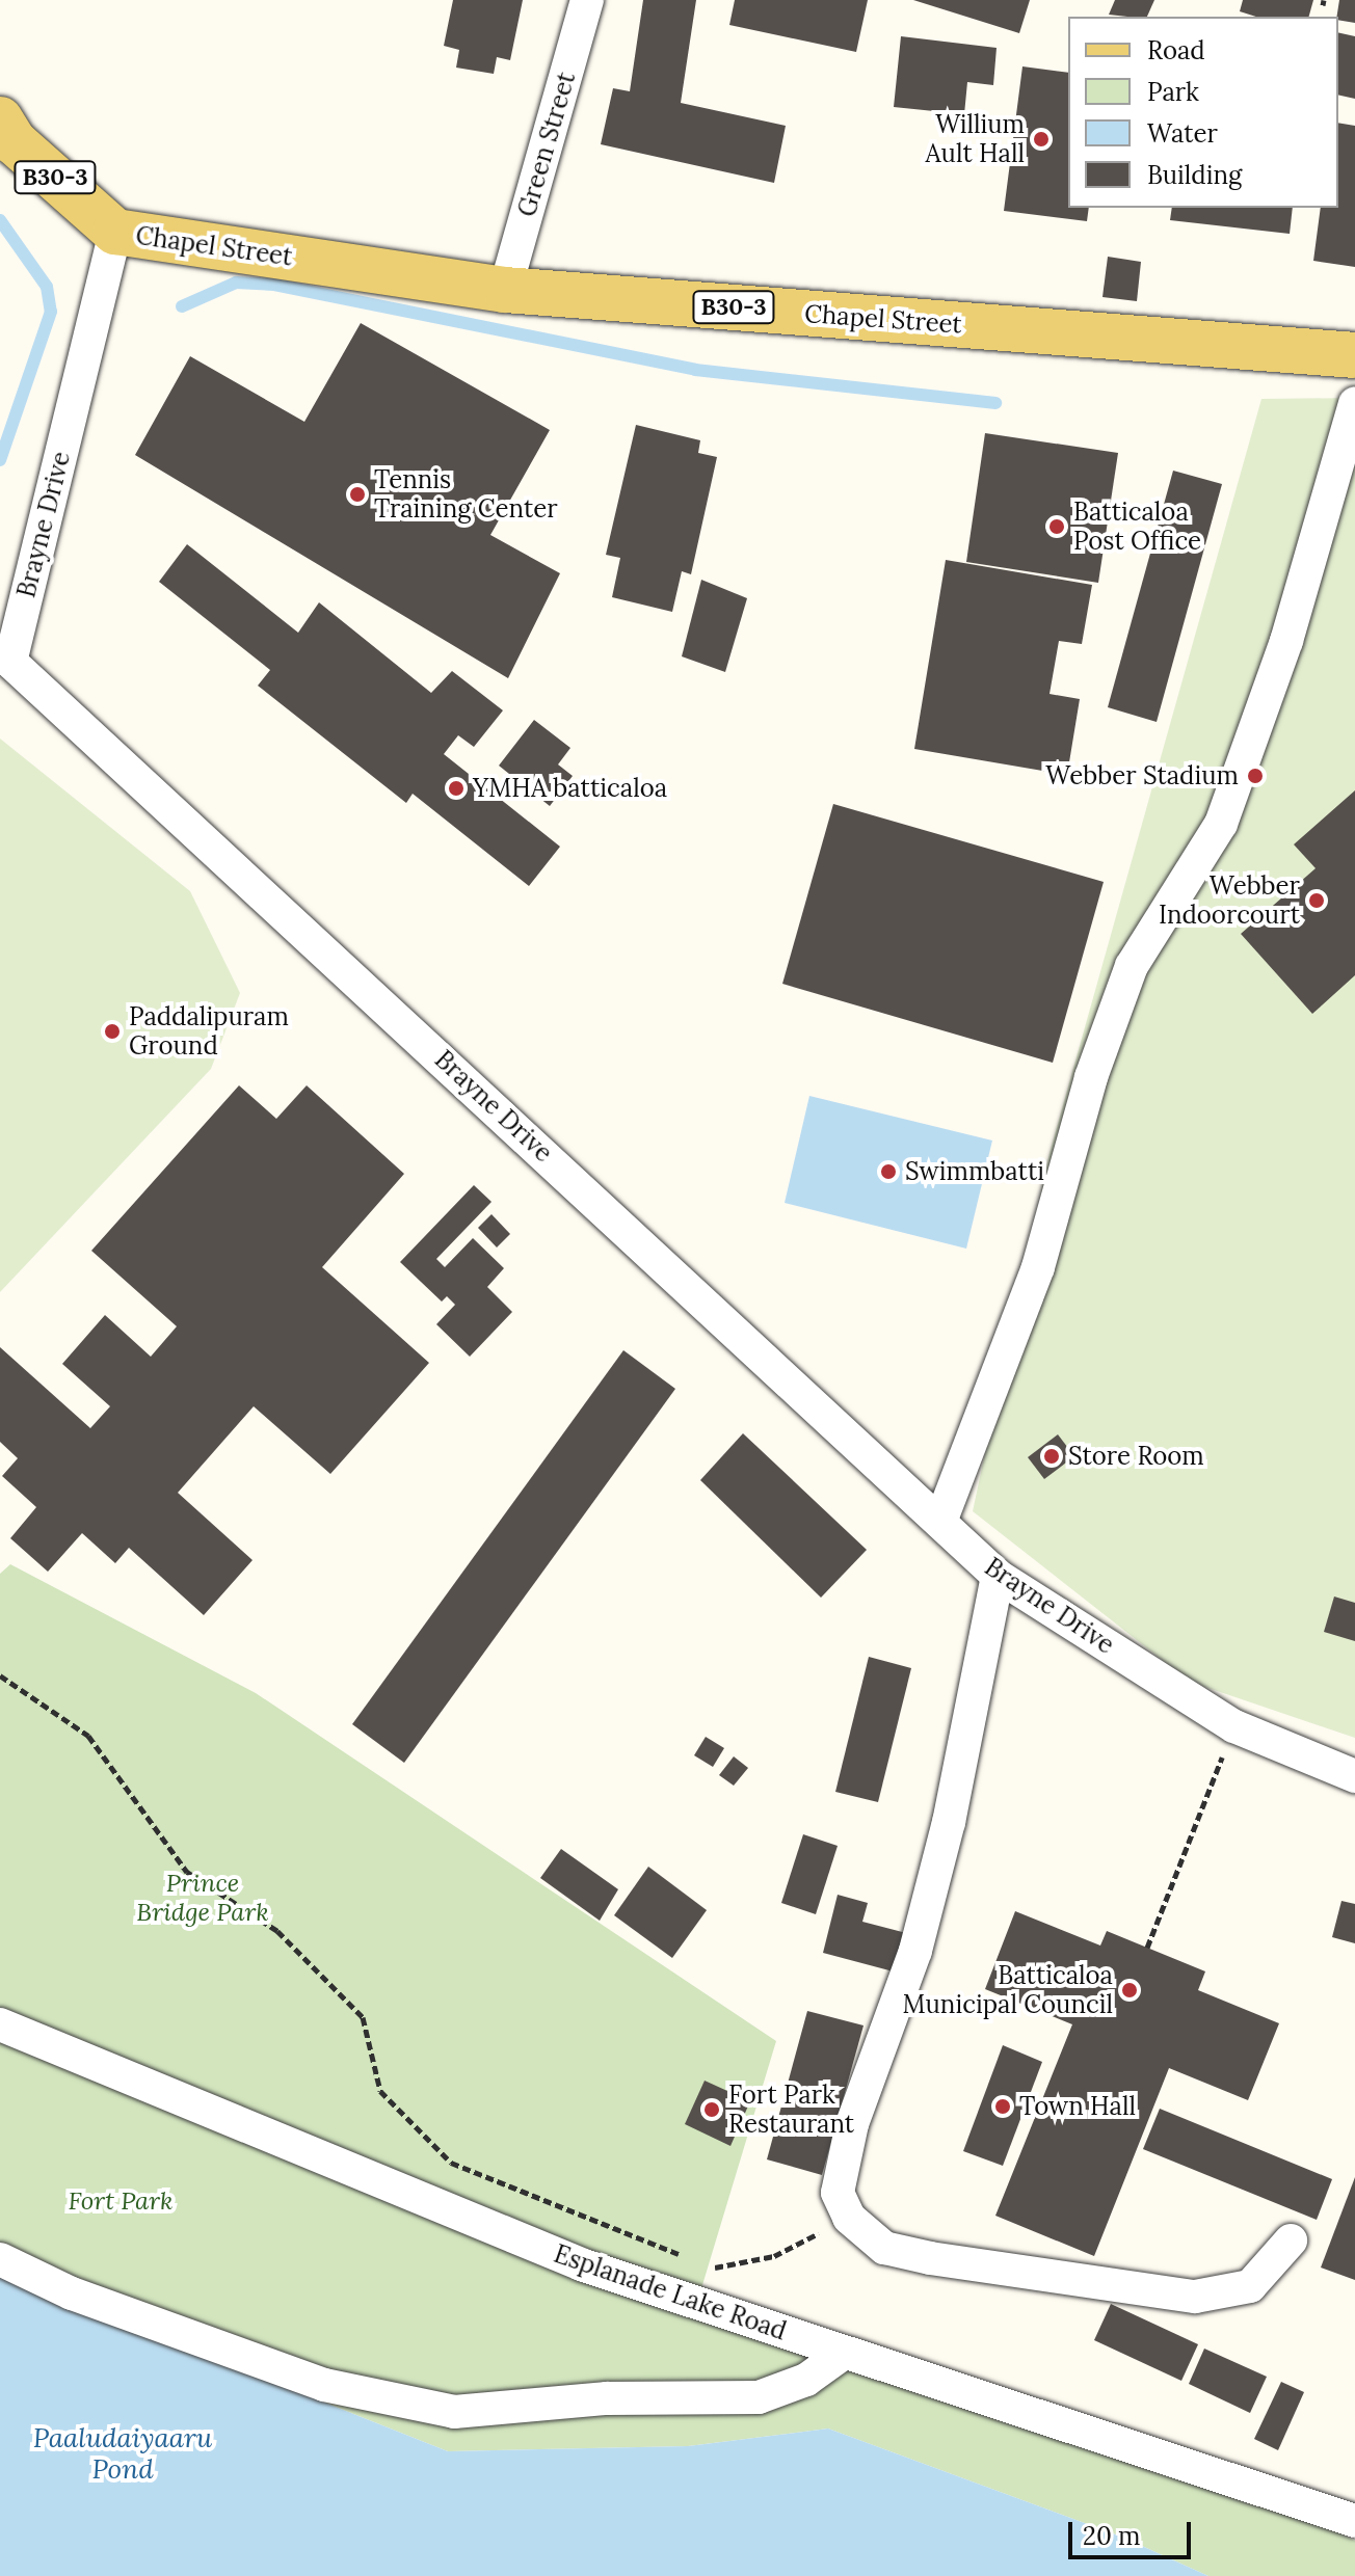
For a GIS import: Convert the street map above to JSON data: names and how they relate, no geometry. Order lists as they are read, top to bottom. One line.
{"streets":{"main road":["B30-3","Chapel Street"],"street":["Green Street","Brayne Drive","Esplanade Lake Road"]},"crossings":[["Green Street","Chapel Street"],["B30-3","Chapel Street"],["B30-3","Brayne Drive"],["Chapel Street","Brayne Drive"]],"water":["Paaludaiyaaru Pond"],"parks":["Prince Bridge Park","Fort Park"],"places":["Willium Ault Hall","Tennis Training Center","Batticaloa Post Office","Webber Stadium","YMHA batticaloa","Webber Indoorcourt","Paddalipuram Ground","Swimmbatti","Store Room","Batticaloa Municipal Council","Town Hall","Fort Park Restaurant"],"legend":["Road","Park","Water","Building"],"scale_bar":"20 m"}
